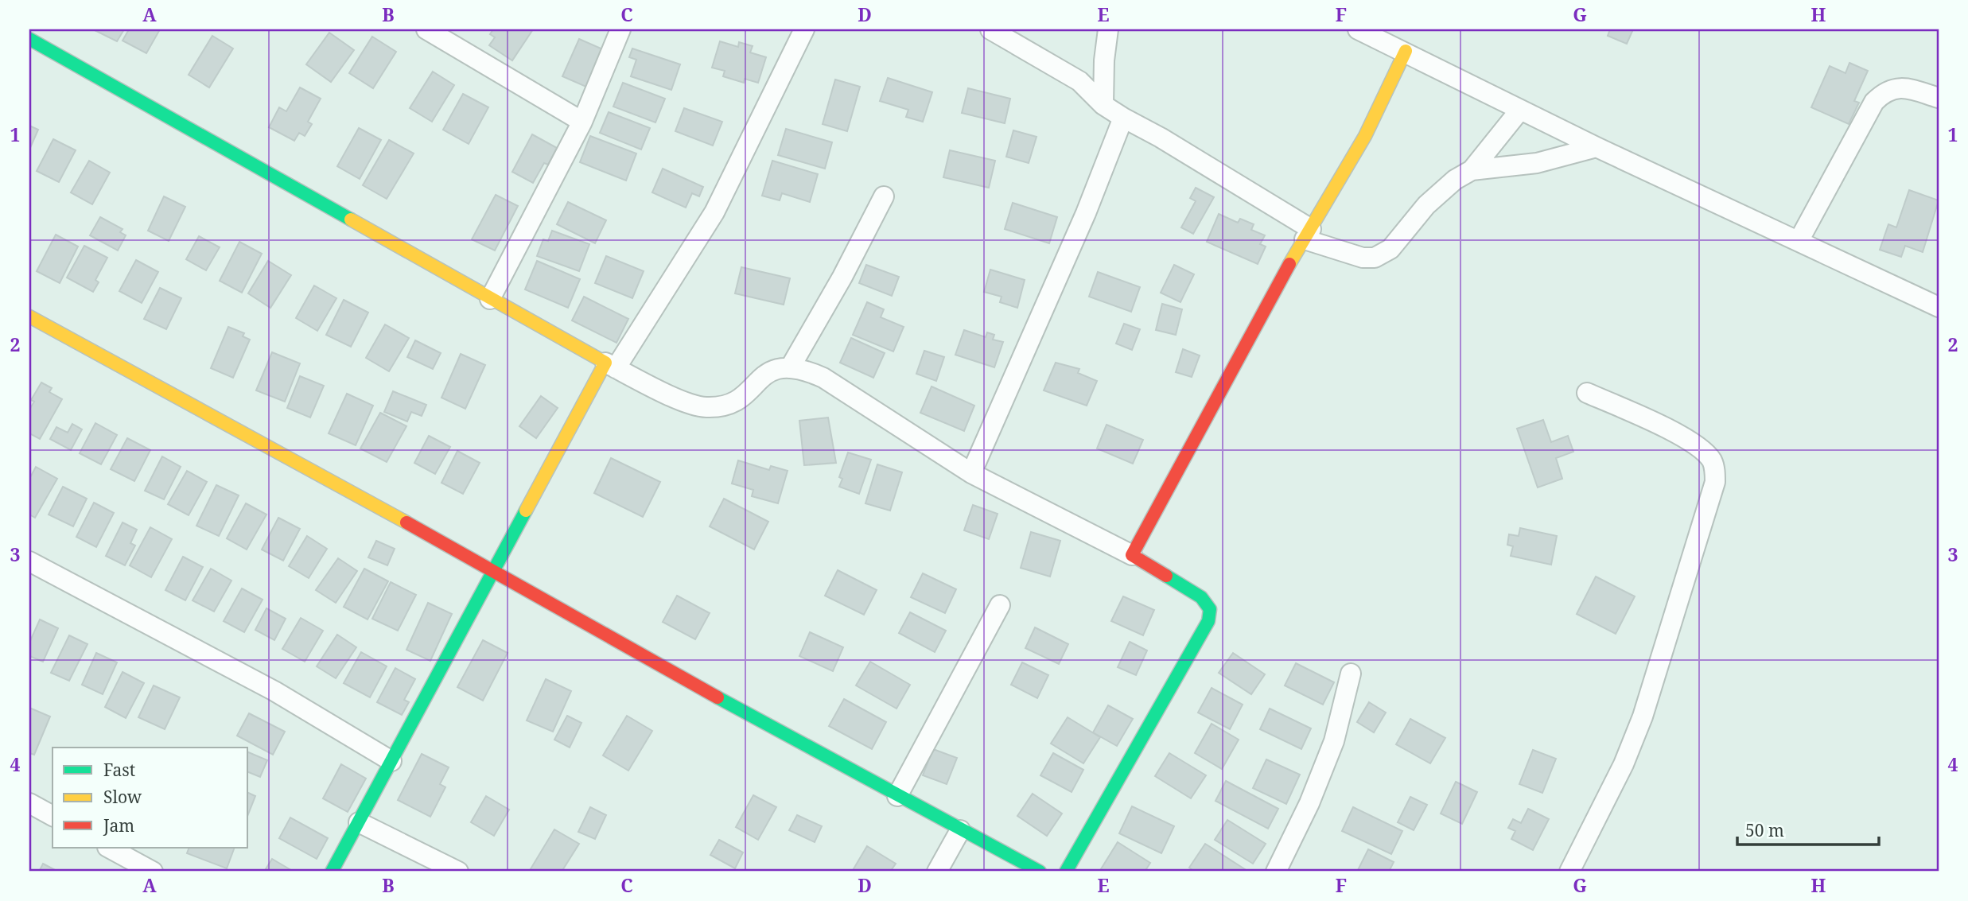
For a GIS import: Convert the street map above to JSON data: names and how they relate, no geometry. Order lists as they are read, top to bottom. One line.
{"legend":["Fast","Slow","Jam"],"scale_bar":"50 m","grid":{"columns":["A","B","C","D","E","F","G","H"],"rows":["1","2","3","4"]}}
